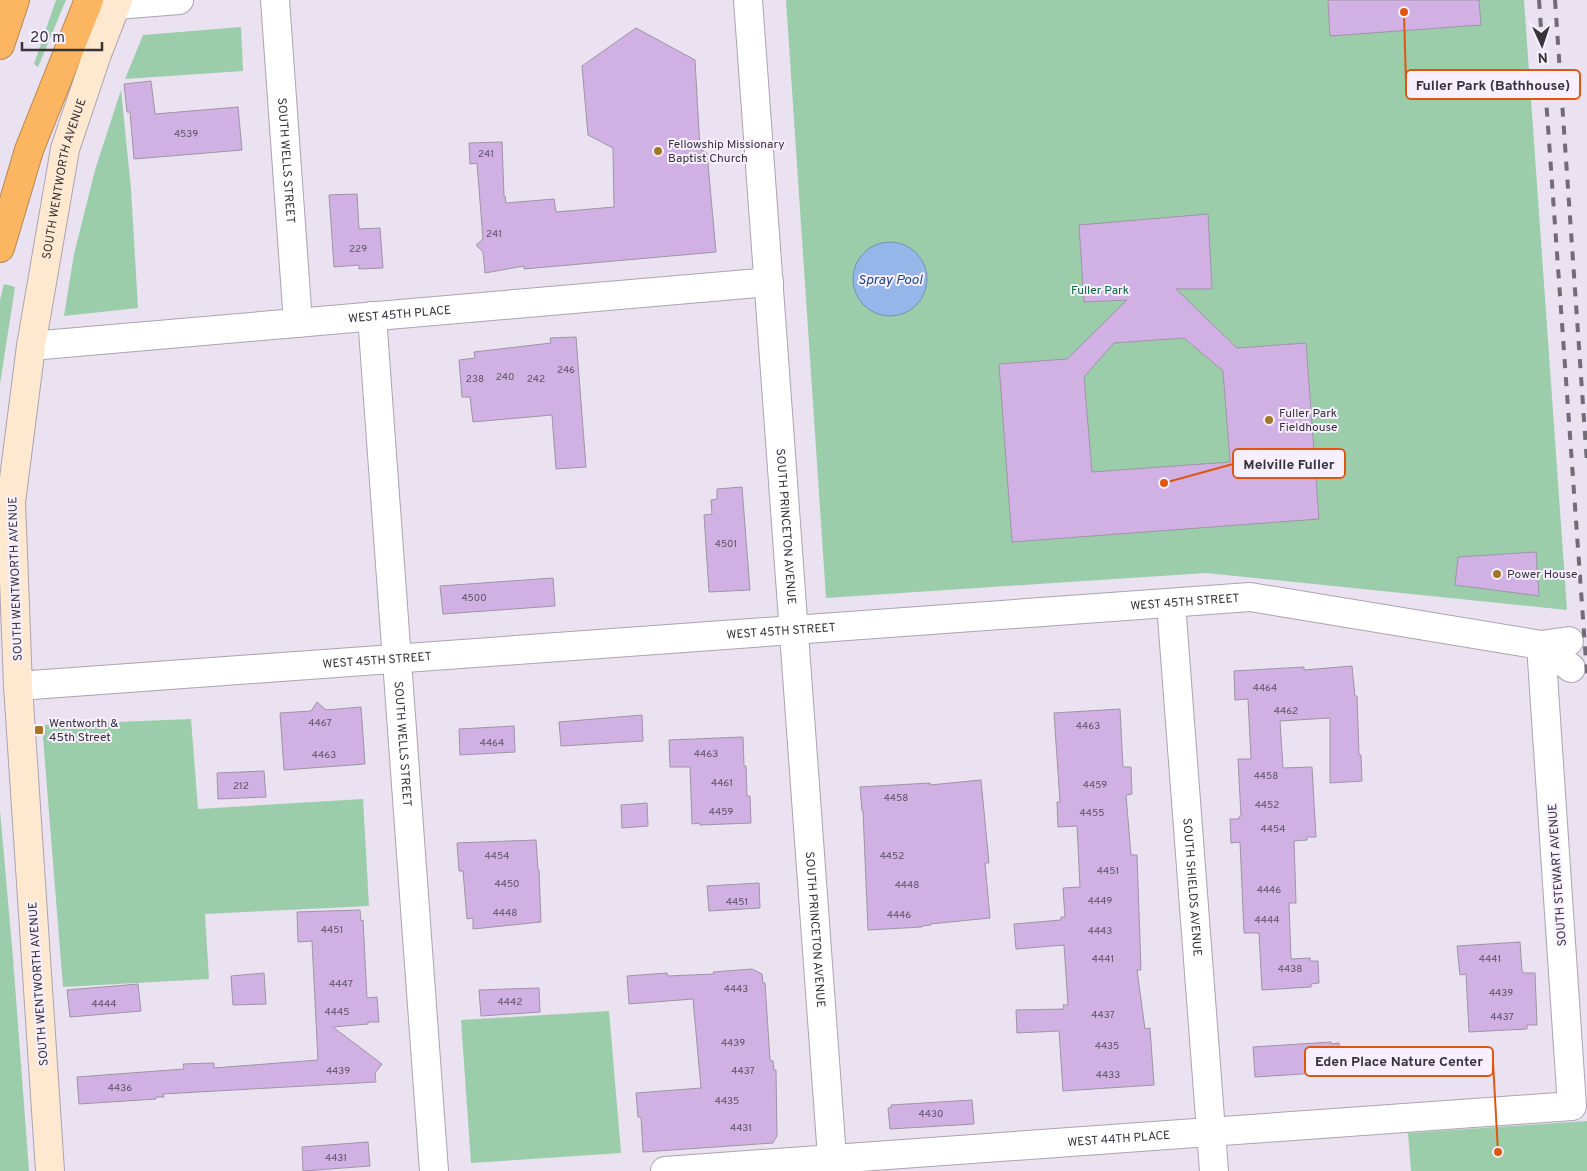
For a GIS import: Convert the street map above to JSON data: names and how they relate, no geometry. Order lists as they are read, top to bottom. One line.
{"streets":{"main road":["SOUTH WENTWORTH AVENUE"],"street":["SOUTH WELLS STREET","WEST 45TH PLACE","SOUTH PRINCETON AVENUE","WEST 45TH STREET","SOUTH STEWART AVENUE","SOUTH SHIELDS AVENUE","WEST 44TH PLACE"]},"crossings":[["SOUTH WELLS STREET","WEST 45TH PLACE"],["SOUTH WELLS STREET","WEST 45TH STREET"],["SOUTH WENTWORTH AVENUE","WEST 45TH PLACE"],["SOUTH WENTWORTH AVENUE","WEST 45TH STREET"],["WEST 45TH PLACE","SOUTH PRINCETON AVENUE"],["SOUTH PRINCETON AVENUE","WEST 45TH STREET"],["SOUTH PRINCETON AVENUE","WEST 44TH PLACE"],["WEST 45TH STREET","SOUTH STEWART AVENUE"],["WEST 45TH STREET","SOUTH SHIELDS AVENUE"],["SOUTH STEWART AVENUE","WEST 44TH PLACE"],["SOUTH SHIELDS AVENUE","WEST 44TH PLACE"]],"water":["Spray Pool"],"parks":["Fuller Park"],"places":{"other":["Fuller Park (Bathhouse)","Fellowship Missionary Baptist Church","Fuller Park Fieldhouse","Melville Fuller","Power House","Eden Place Nature Center"],"transit":["Wentworth & 45th Street"]},"house_numbers":["4539","241","241","229","246","240","238","242","4501","4500","4464","4462","4467","4463","4464","4463","4463","4458","4461","4459","212","4458","4452","4459","4455","4454","4454","4452","4451","4450","4448","4446","4449","4451","4448","4446","4444","4451","4443","4441","4441","4438","4447","4443","4439","4442","4444","4445","4437","4437","4439","4435","4439","4437","4433","4436","4435","4430","4431","4431"],"scale_bar":"20 m","north":"bottom"}
